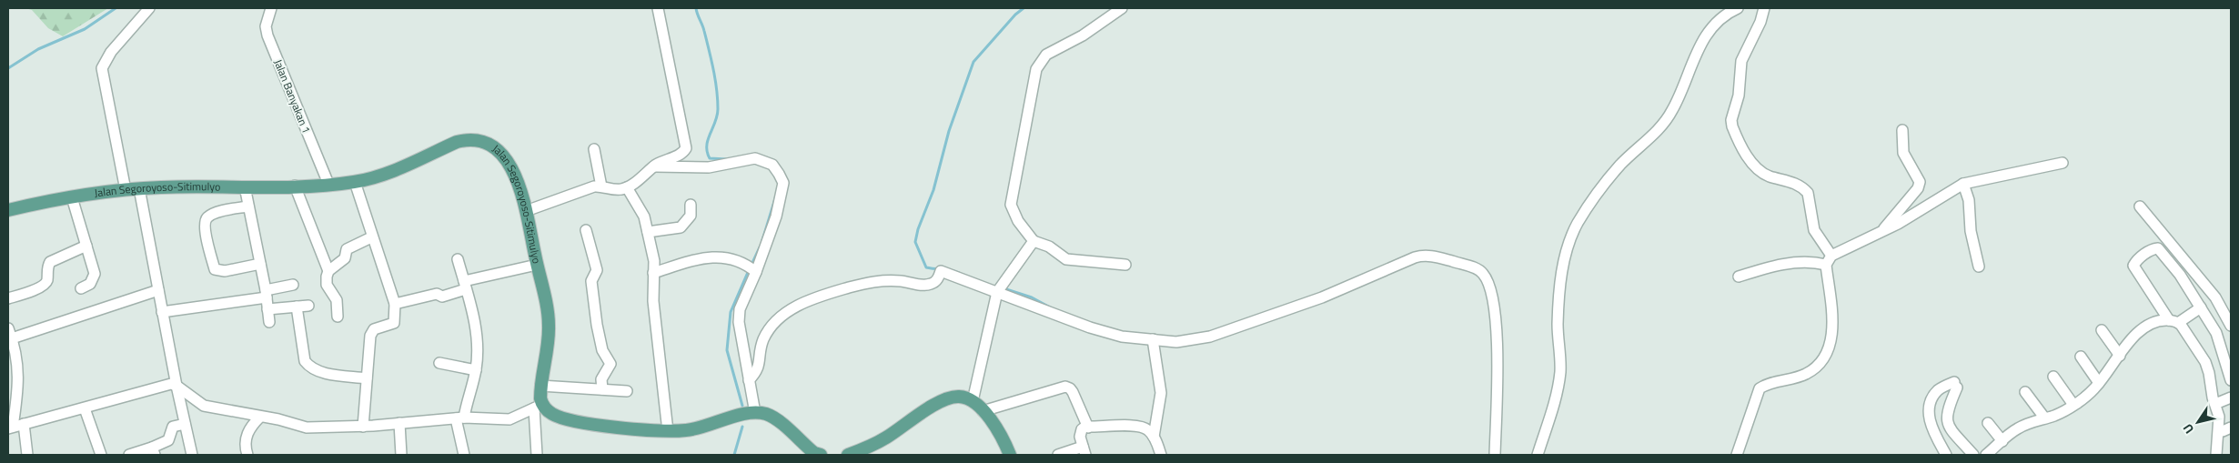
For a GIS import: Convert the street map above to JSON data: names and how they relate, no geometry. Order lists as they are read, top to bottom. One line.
{"streets":{"main road":["Jalan Segoroyoso-Sitimulyo"],"street":["Jalan Banyakan 1"]},"crossings":[["Jalan Banyakan 1","Jalan Segoroyoso-Sitimulyo"]],"north":"bottom left"}
